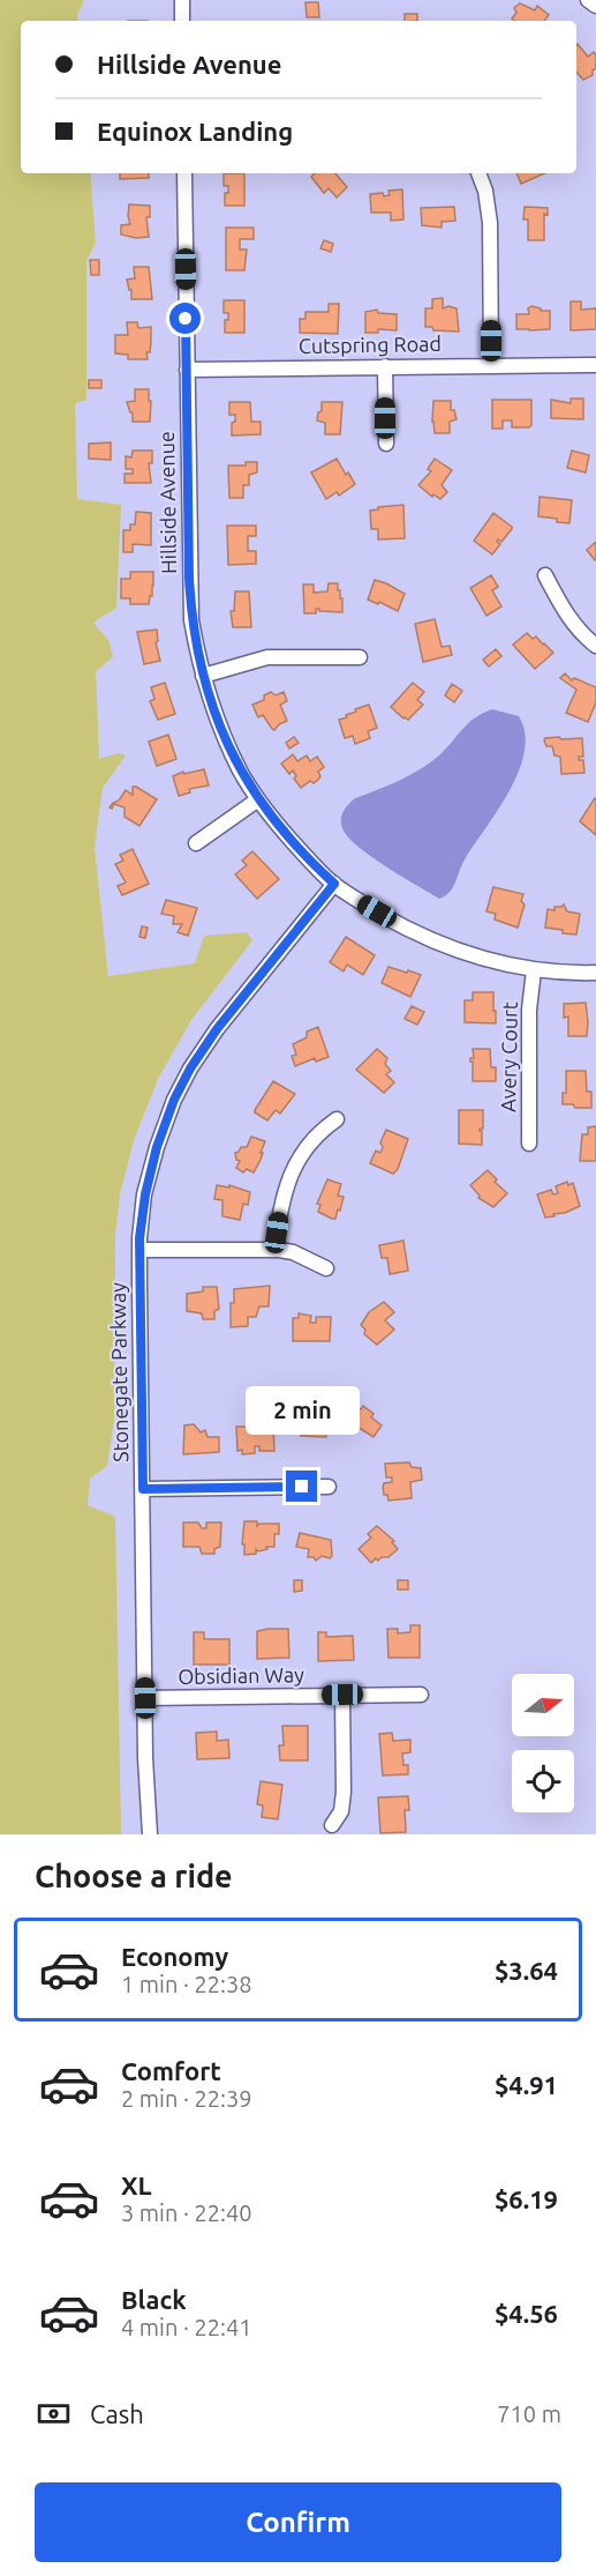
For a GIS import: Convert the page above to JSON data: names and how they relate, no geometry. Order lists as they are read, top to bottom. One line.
{"streets":{"street":["Cutspring Road","Hillside Avenue","Avery Court","Stonegate Parkway","Obsidian Way"]},"crossings":[["Cutspring Road","Hillside Avenue"],["Hillside Avenue","Avery Court"],["Hillside Avenue","Stonegate Parkway"],["Stonegate Parkway","Obsidian Way"]],"north":"right","page":{"banner":["Hillside Avenue","Equinox Landing"],"bubble":"2 min","heading":"Choose a ride","list":[{"name":"Economy","note":"1 min · 22:38","value":"$3.64"},{"name":"Comfort","note":"2 min · 22:39","value":"$4.91"},{"name":"XL","note":"3 min · 22:40","value":"$6.19"},{"name":"Black","note":"4 min · 22:41","value":"$4.56"}],"pay":["Cash","710 m"],"buttons":"Confirm"}}
